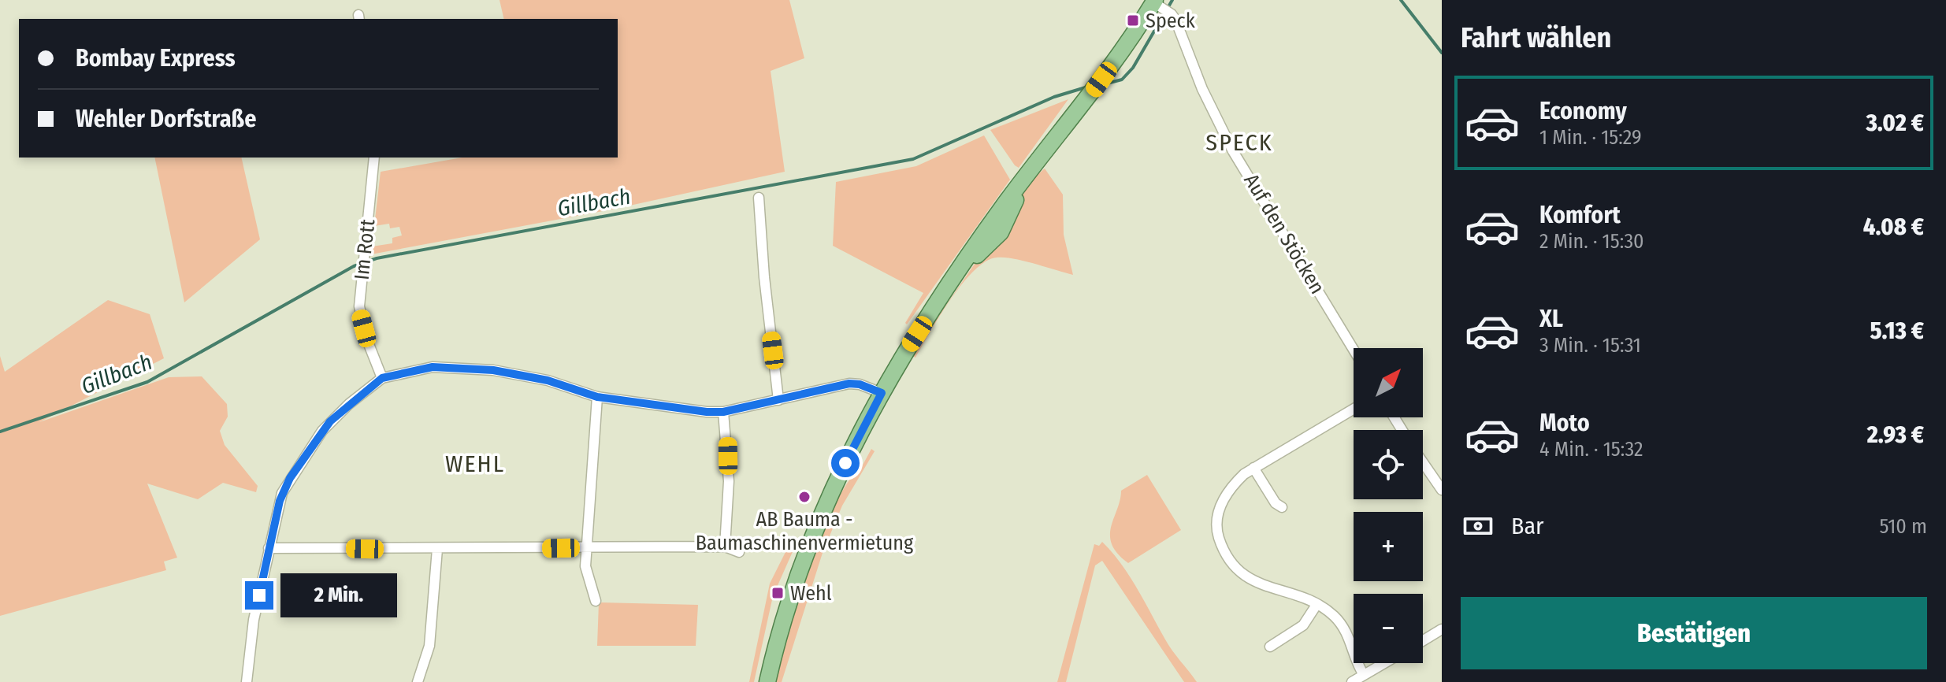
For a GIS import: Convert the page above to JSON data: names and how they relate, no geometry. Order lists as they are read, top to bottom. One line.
{"streets":{"street":["Auf den Stöcken","Im Rott"]},"districts":["SPECK","WEHL"],"water":["Gillbach"],"places":{"transit":["Speck","Wehl"],"other":["AB Bauma - Baumaschinenvermietung"]},"north":"top right","page":{"heading":"Fahrt wählen","banner":["Bombay Express","Wehler Dorfstraße"],"list":[{"name":"Economy","note":"1 Min. · 15:29","value":"3.02 €"},{"name":"Komfort","note":"2 Min. · 15:30","value":"4.08 €"},{"name":"XL","note":"3 Min. · 15:31","value":"5.13 €"},{"name":"Moto","note":"4 Min. · 15:32","value":"2.93 €"}],"map_buttons":["+","−"],"pay":["Bar","510 m"],"bubble":"2 Min.","buttons":"Bestätigen"}}
